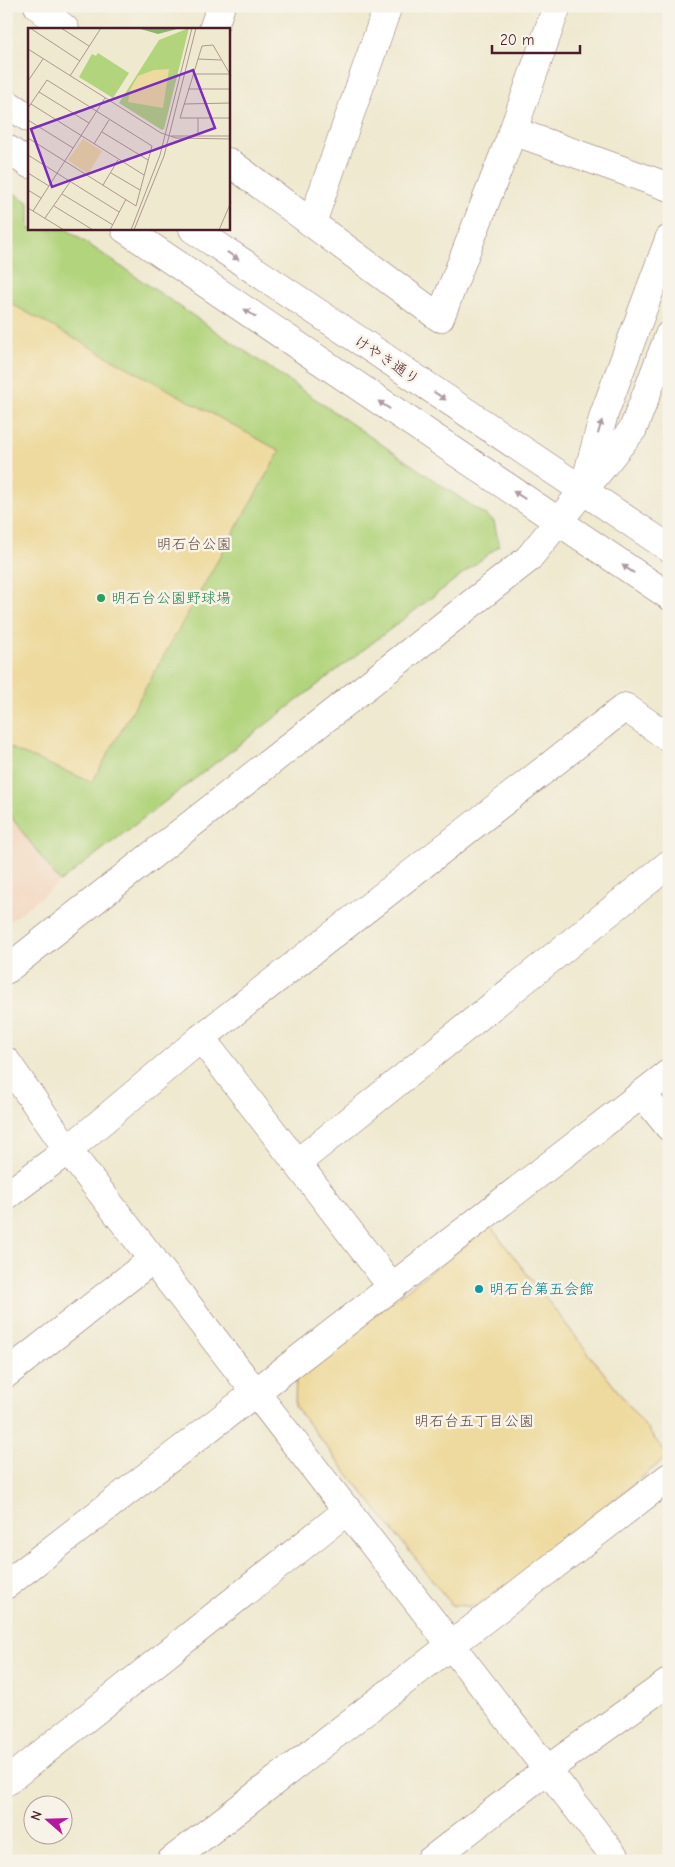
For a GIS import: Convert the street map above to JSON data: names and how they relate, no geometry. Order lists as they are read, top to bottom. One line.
{"streets":{"street":["けやき通り"]},"parks":["明石台公園","明石台五丁目公園"],"places":["明石台公園野球場","明石台第五会館"],"scale_bar":"20 m","north":"left"}
